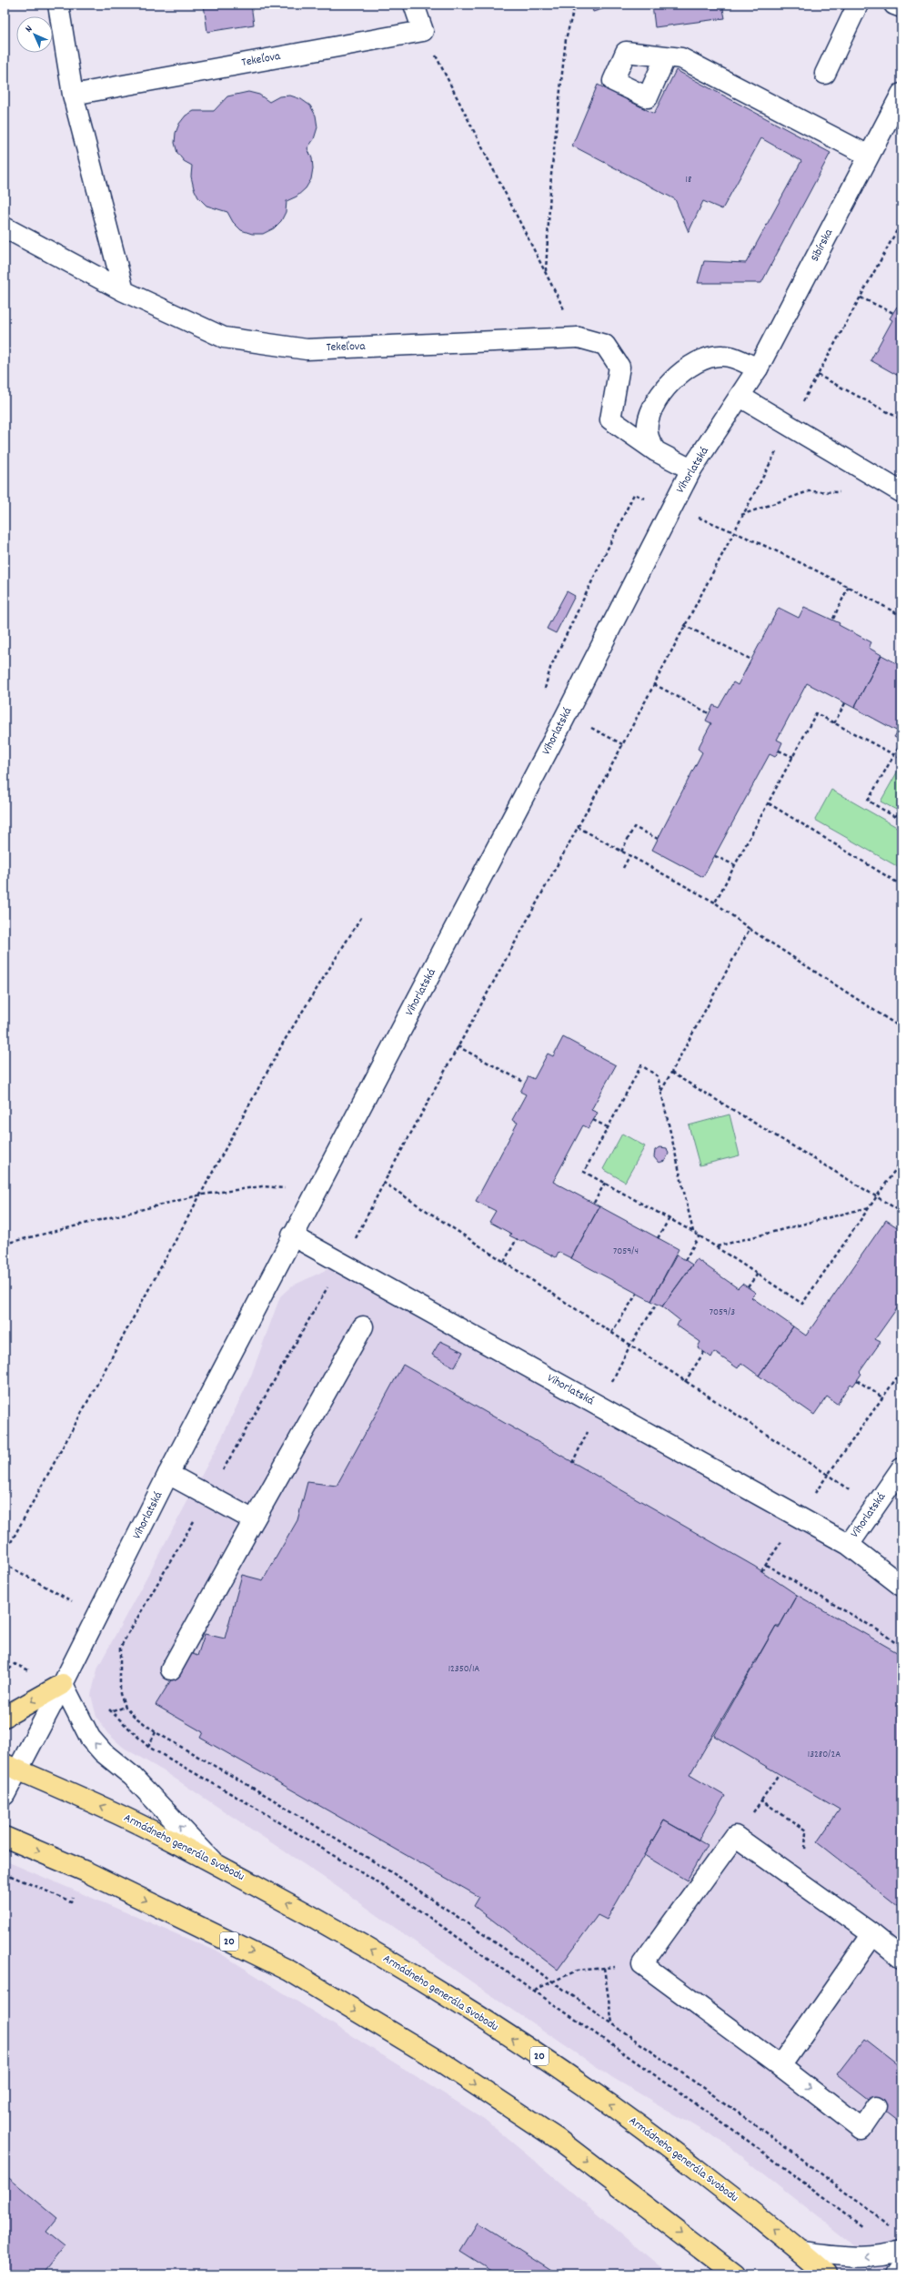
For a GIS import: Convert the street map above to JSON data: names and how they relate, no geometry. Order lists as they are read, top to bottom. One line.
{"streets":{"main road":["Armádneho generála Svobodu","20"],"street":["Tekeľova","Sibírska","Vihorlatská"]},"crossings":[["Sibírska","Vihorlatská"],["Vihorlatská","Armádneho generála Svobodu"]],"house_numbers":["18","7059/4","7059/3","12350/1A","13280/2A"],"north":"top left"}
